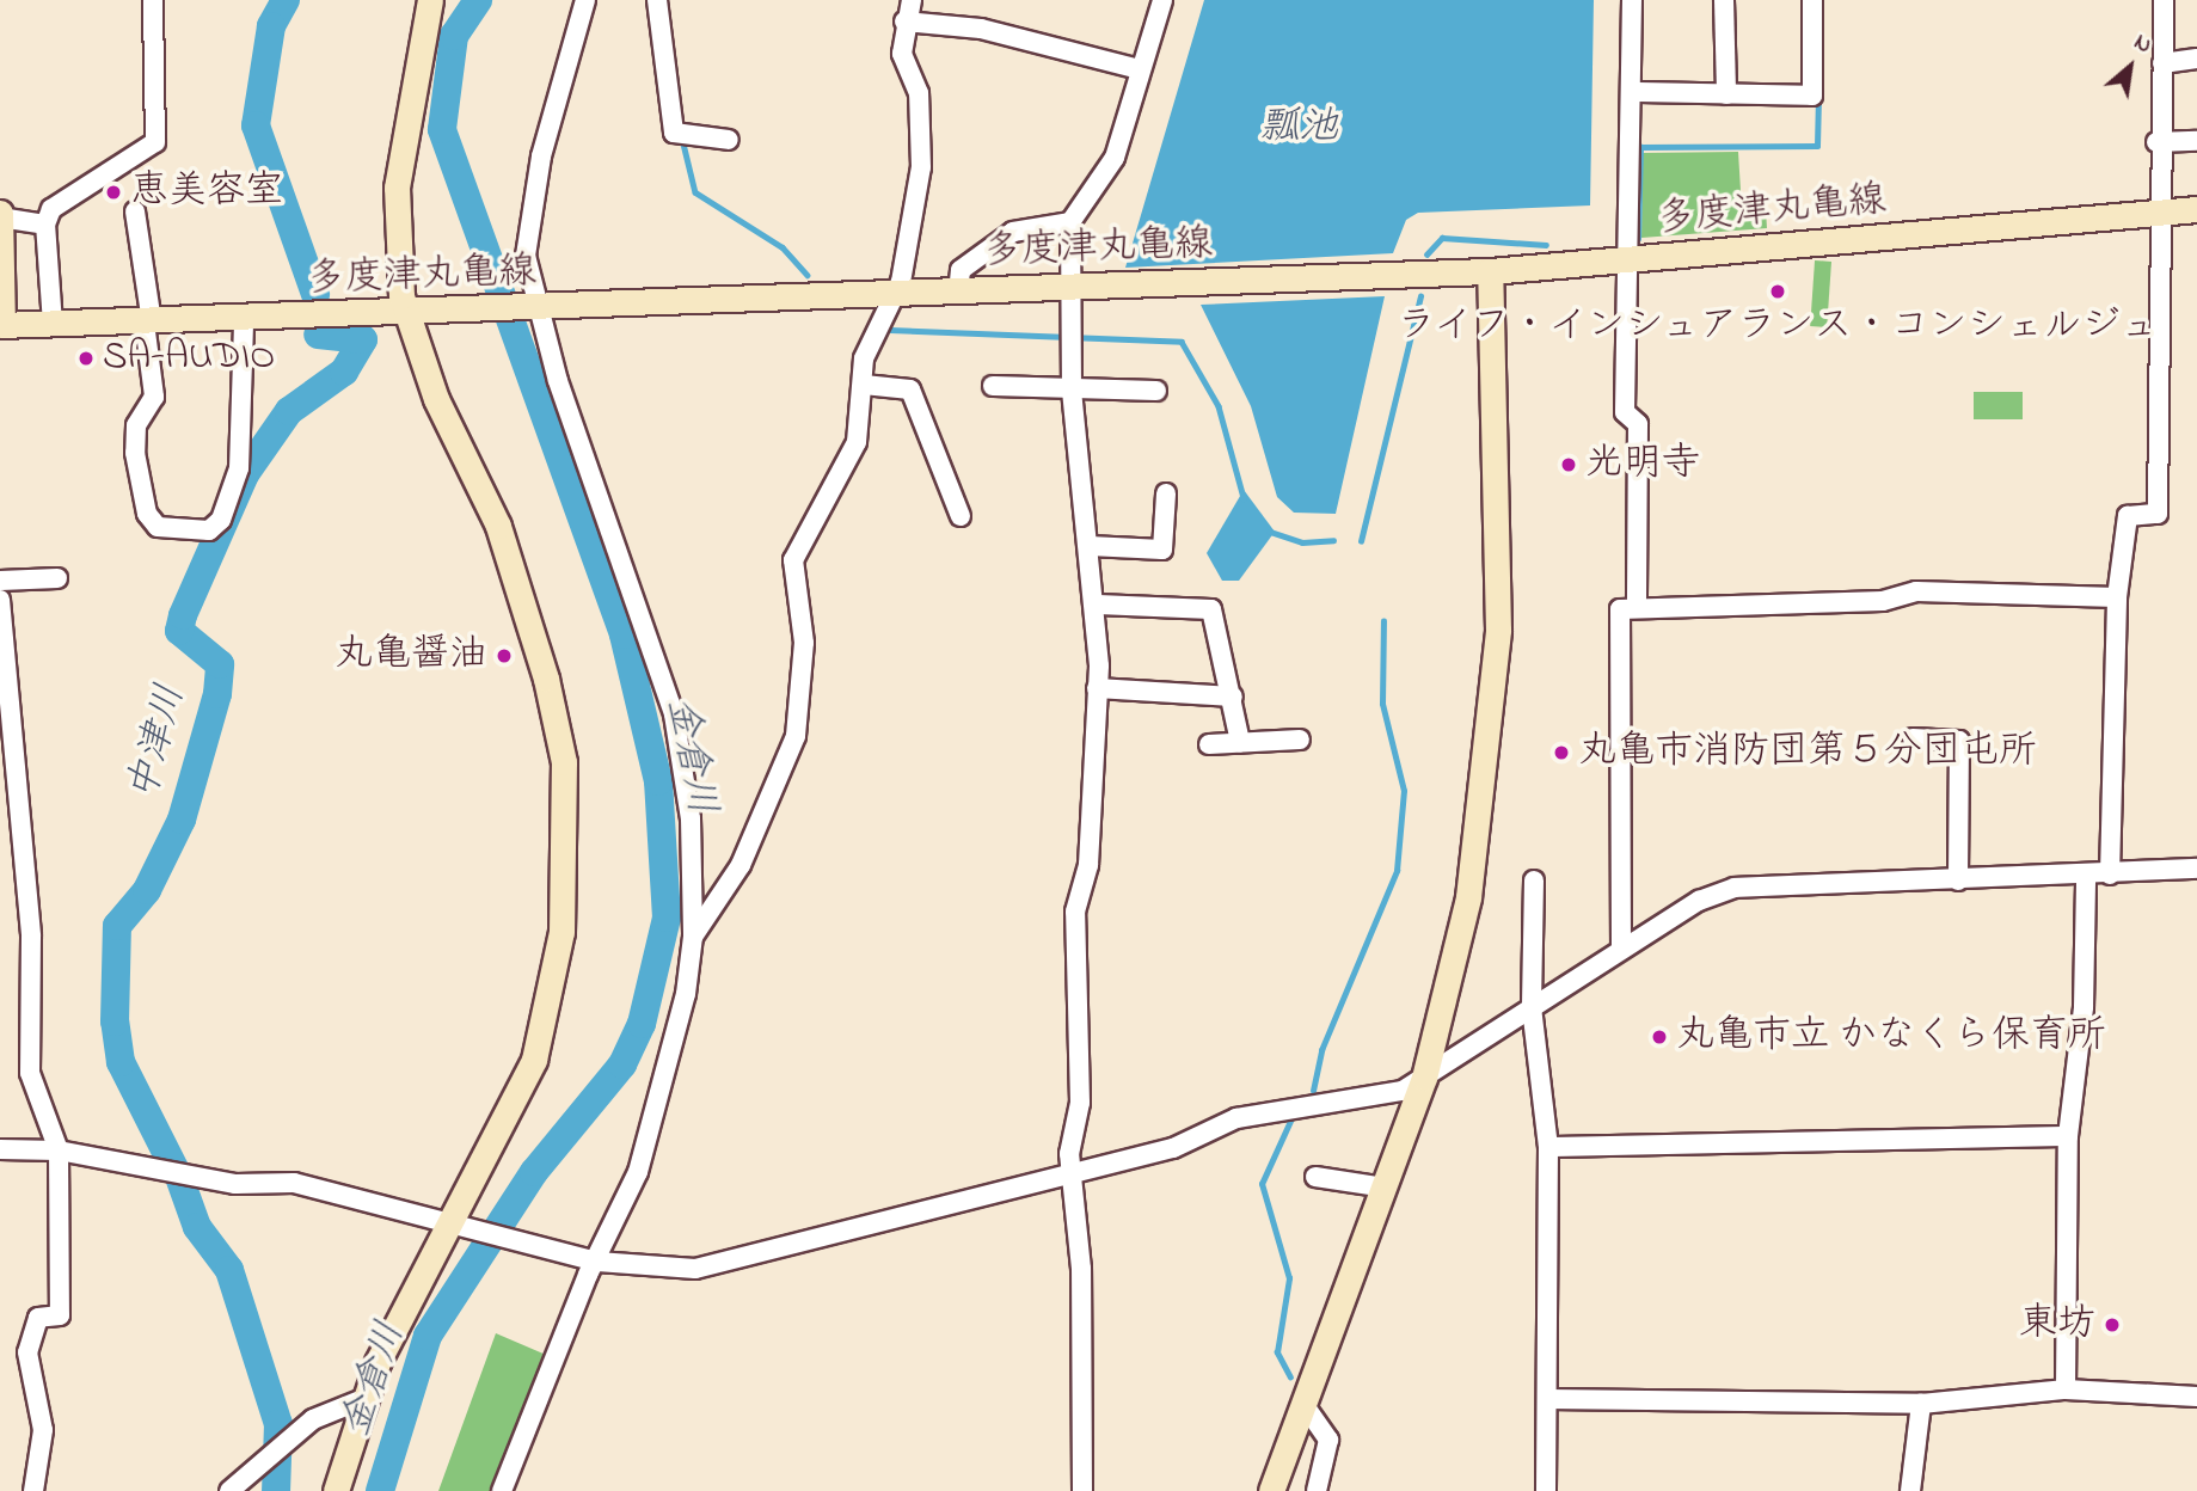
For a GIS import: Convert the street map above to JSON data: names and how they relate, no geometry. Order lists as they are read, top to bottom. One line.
{"streets":{"street":["多度津丸亀線"]},"water":["瓢池","中津川","金倉川"],"places":["恵美容室","ライフ・インシュアランス・コンシェルジュ","SA-AUDIO","光明寺","丸亀醤油","丸亀市消防団第５分団屯所","丸亀市立 かなくら保育所","東坊"],"north":"top right"}
